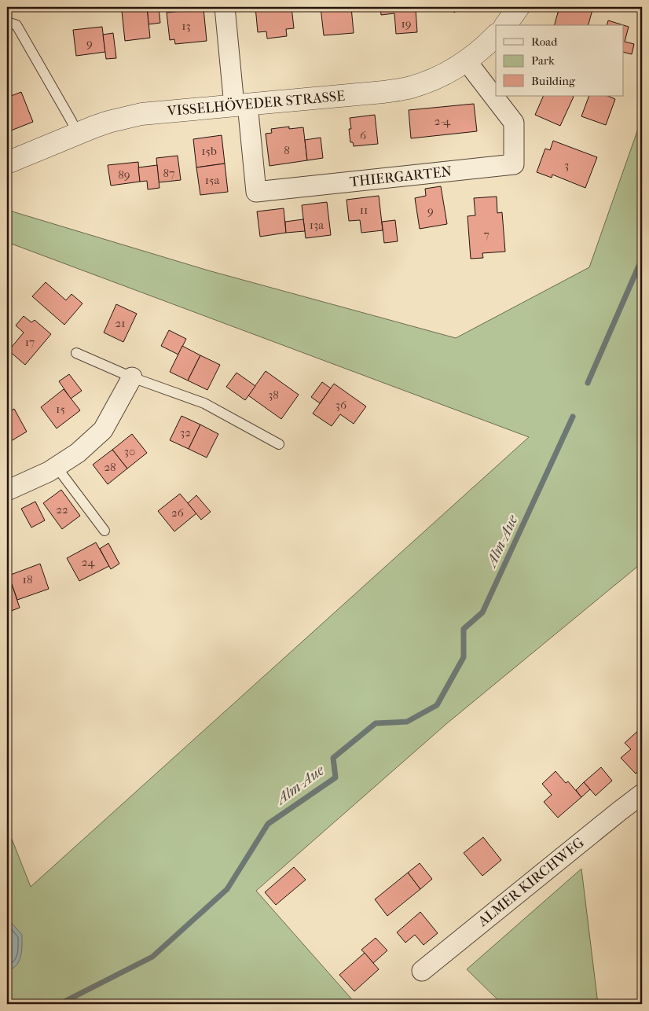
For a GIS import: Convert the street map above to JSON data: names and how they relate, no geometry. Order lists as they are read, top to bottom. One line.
{"streets":{"street":["VISSELHÖVEDER STRASSE","THIERGARTEN","ALMER KIRCHWEG"]},"crossings":[["VISSELHÖVEDER STRASSE","THIERGARTEN"]],"water":["Alm-Aue"],"house_numbers":["19","13","9","2-4","6","8","15b","3","87","89","15a","11","9","13a","7","21","17","38","36","15","32","30","28","22","26","24","18"],"legend":["Road","Park","Building"]}
